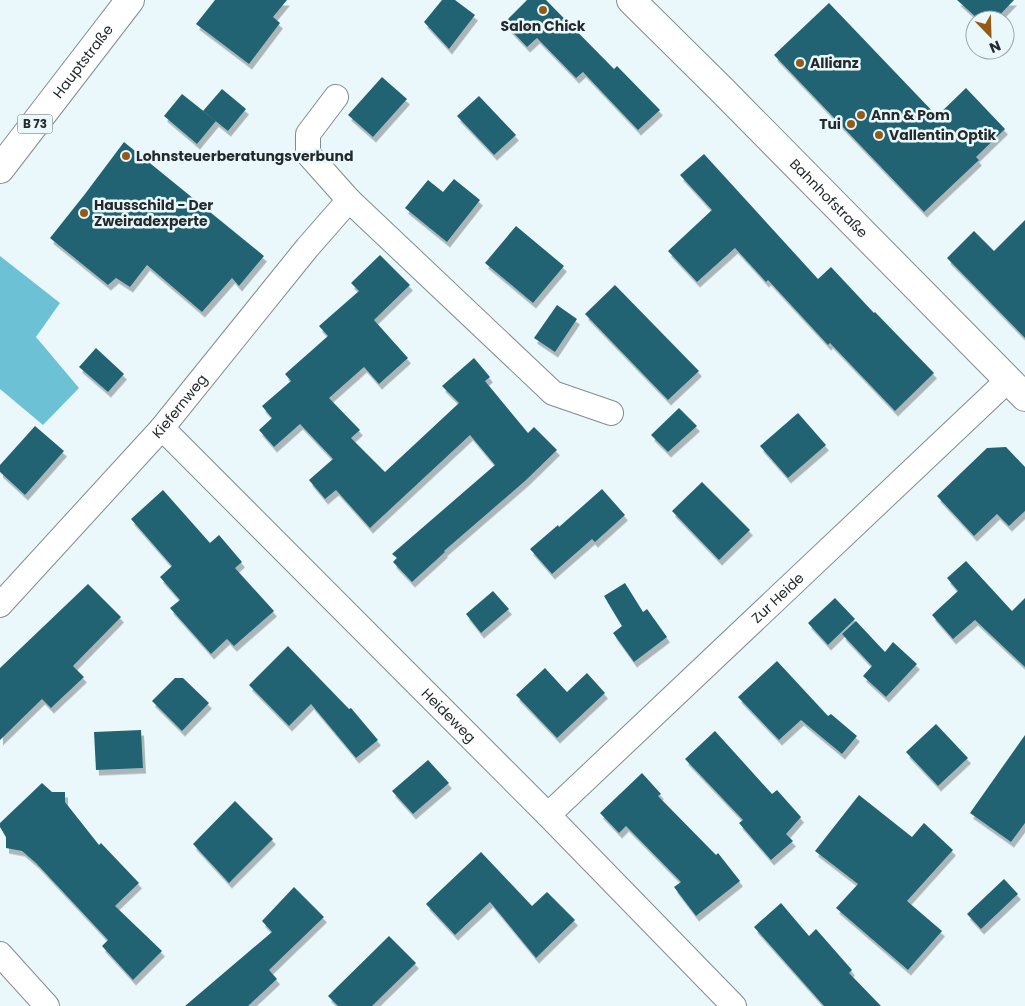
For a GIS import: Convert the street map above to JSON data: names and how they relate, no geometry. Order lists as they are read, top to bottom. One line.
{"streets":{"street":["Hauptstraße","B 73","Bahnhofstraße","Kiefernweg","Zur Heide","Heideweg"]},"crossings":[["Bahnhofstraße","Zur Heide"],["Kiefernweg","Heideweg"],["Zur Heide","Heideweg"]],"places":["Salon Chick","Allianz","Ann & Pom","Tui","Vallentin Optik","Lohnsteuerberatungsverbund","Hausschild - Der Zweiradexperte"],"north":"bottom right"}
